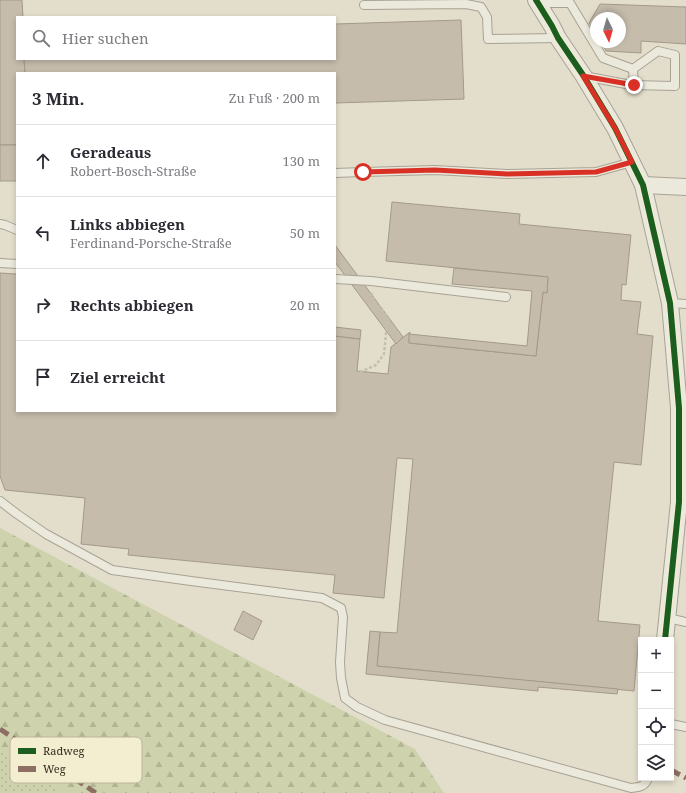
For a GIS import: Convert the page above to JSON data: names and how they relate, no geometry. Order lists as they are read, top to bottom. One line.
{"legend":["Radweg","Weg"],"north":"bottom","page":{"search":"Hier suchen","heading":["3 Min.","Zu Fuß · 200 m"],"list":[["Geradeaus","Robert-Bosch-Straße","130 m"],["Links abbiegen","Ferdinand-Porsche-Straße","50 m"],["Rechts abbiegen","20 m"],"Ziel erreicht"],"map_buttons":["+","−"]}}
